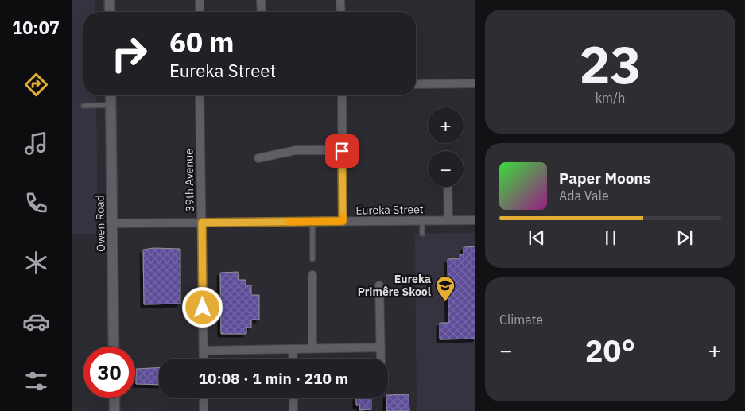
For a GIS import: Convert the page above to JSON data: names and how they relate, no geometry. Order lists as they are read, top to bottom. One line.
{"streets":{"street":["39th Avenue","Eureka Street","Owen Road"]},"crossings":[["39th Avenue","Eureka Street"],["Eureka Street","Owen Road"]],"places":{"school or university":["Eureka Primêre Skool"]},"page":{"tabs":"10:07","tile":[["23","km/h"],"Climate"],"turn":["60 m","Eureka Street"],"map_buttons":["+","−"],"song":["Paper Moons","Ada Vale"],"heat":["−","20°","+"],"limit":"30","trip":"10:08 · 1 min · 210 m"}}
